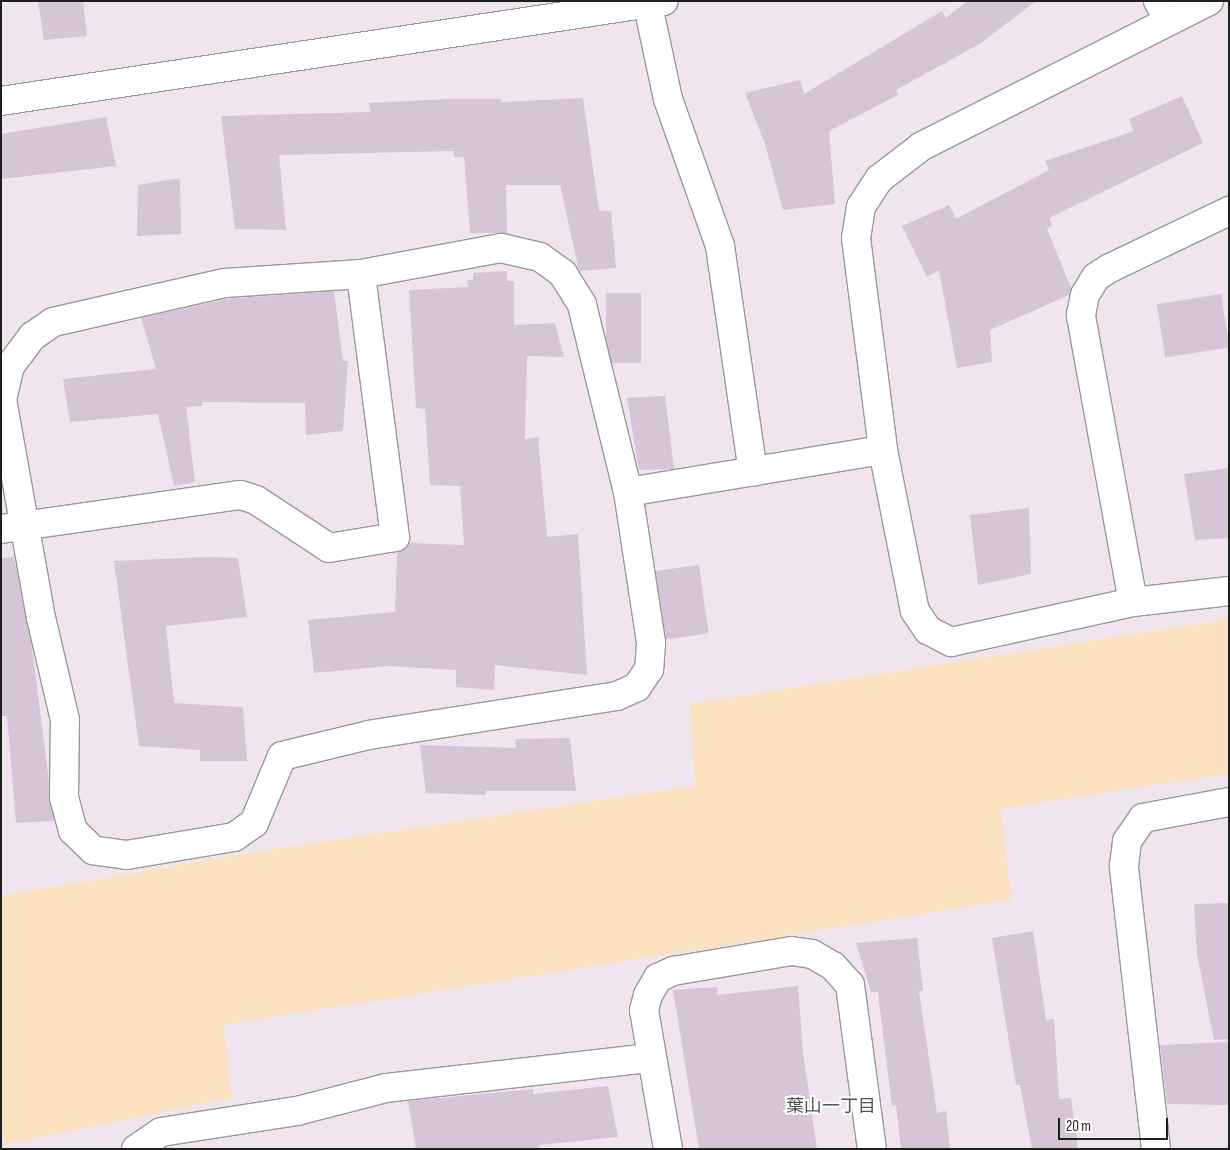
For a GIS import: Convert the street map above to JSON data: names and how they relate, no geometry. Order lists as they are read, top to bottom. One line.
{"districts":["葉山一丁目"],"scale_bar":"20 m"}
